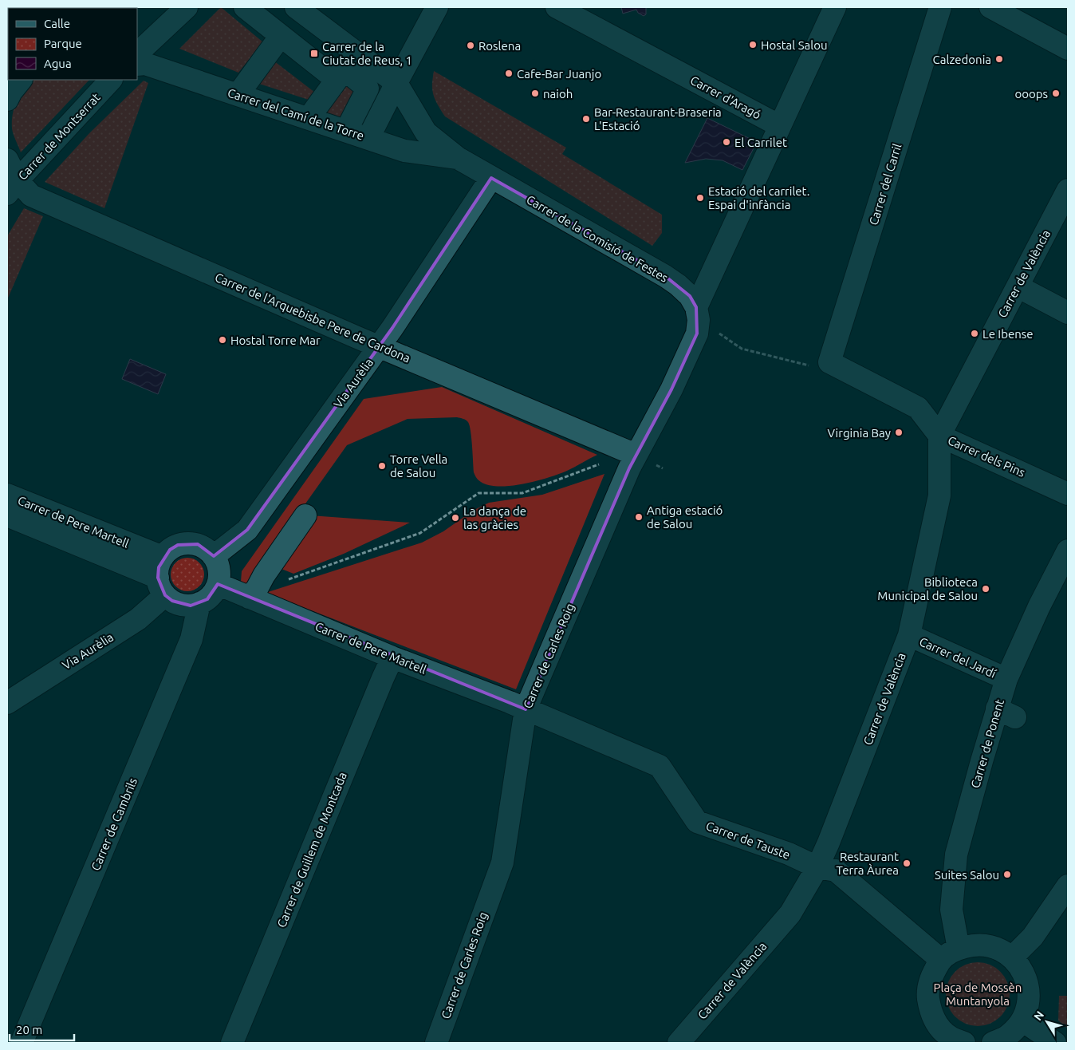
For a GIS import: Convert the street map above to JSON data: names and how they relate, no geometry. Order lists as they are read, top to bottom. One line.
{"streets":{"street":["Carrer d'Aragó","Carrer del Camí de la Torre","Carrer de Montserrat","Carrer del Carril","Carrer de la Comisió de Festes","Carrer de València","Carrer de l'Arquebisbe Pere de Cardona","Via Aurèlia","Carrer dels Pins","Carrer de Pere Martell","Carrer de Carles Roig","Carrer del Jardí","Carrer de Ponent","Carrer de Cambrils","Carrer de Tauste","Carrer de Guillem de Montcada"]},"crossings":[["Carrer d'Aragó","Carrer de Carles Roig"],["Carrer del Camí de la Torre","Carrer de la Comisió de Festes"],["Carrer de Montserrat","Carrer de l'Arquebisbe Pere de Cardona"],["Carrer del Carril","Carrer dels Pins"],["Carrer de la Comisió de Festes","Via Aurèlia"],["Carrer de la Comisió de Festes","Carrer de Carles Roig"],["Carrer de València","Carrer dels Pins"],["Carrer de València","Carrer del Jardí"],["Carrer de València","Carrer de Tauste"],["Carrer de l'Arquebisbe Pere de Cardona","Via Aurèlia"],["Carrer de l'Arquebisbe Pere de Cardona","Carrer de Carles Roig"],["Via Aurèlia","Carrer de Pere Martell"],["Via Aurèlia","Carrer de Cambrils"],["Carrer de Pere Martell","Carrer de Carles Roig"],["Carrer de Pere Martell","Carrer de Cambrils"],["Carrer de Pere Martell","Carrer de Tauste"],["Carrer de Pere Martell","Carrer de Guillem de Montcada"],["Carrer del Jardí","Carrer de Ponent"],["Carrer de Ponent","Carrer de Tauste"]],"parks":["Plaça de Mossèn Muntanyola"],"places":{"other":["Hostal Salou","Roslena","Calzedonia","Cafe-Bar Juanjo","naioh","ooops","Bar-Restaurant-Braseria L'Estació","El Carrilet","Estació del carrilet. Espai d'infància","Le Ibense","Hostal Torre Mar","Virginia Bay","Torre Vella de Salou","Antiga estació de Salou","La dança de las gràcies","Biblioteca Municipal de Salou","Restaurant Terra Àurea","Suites Salou"],"transit":["Carrer de la Ciutat de Reus, 1"]},"legend":["Calle","Parque","Agua"],"scale_bar":"20 m","north":"top left"}
